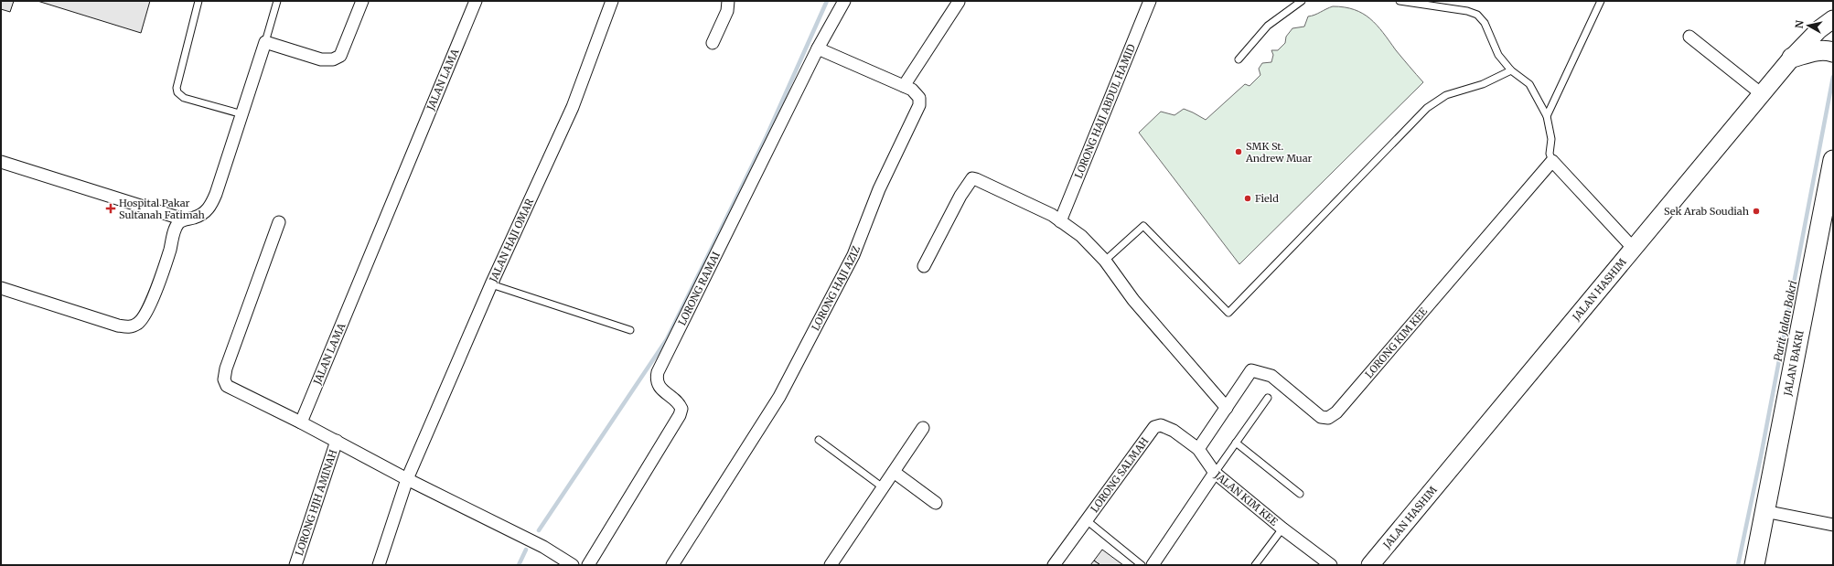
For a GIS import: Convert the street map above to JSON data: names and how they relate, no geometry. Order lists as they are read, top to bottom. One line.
{"streets":{"main road":["JALAN BAKRI"],"street":["JALAN LAMA","LORONG HAJI ABDUL HAMID","JALAN HAJI OMAR","LORONG HAJI AZIZ","LORONG RAMAI","JALAN HASHIM","LORONG KIM KEE","LORONG SALMAH","JALAN KIM KEE","LORONG HJH AMINAH"]},"crossings":[["LORONG HAJI AZIZ","LORONG RAMAI"],["LORONG SALMAH","JALAN KIM KEE"]],"water":["Parit Jalan Bakri"],"places":{"other":["SMK St. Andrew Muar","Field","Sek Arab Soudiah"],"health":["Hospital Pakar Sultanah Fatimah"]},"north":"left"}
